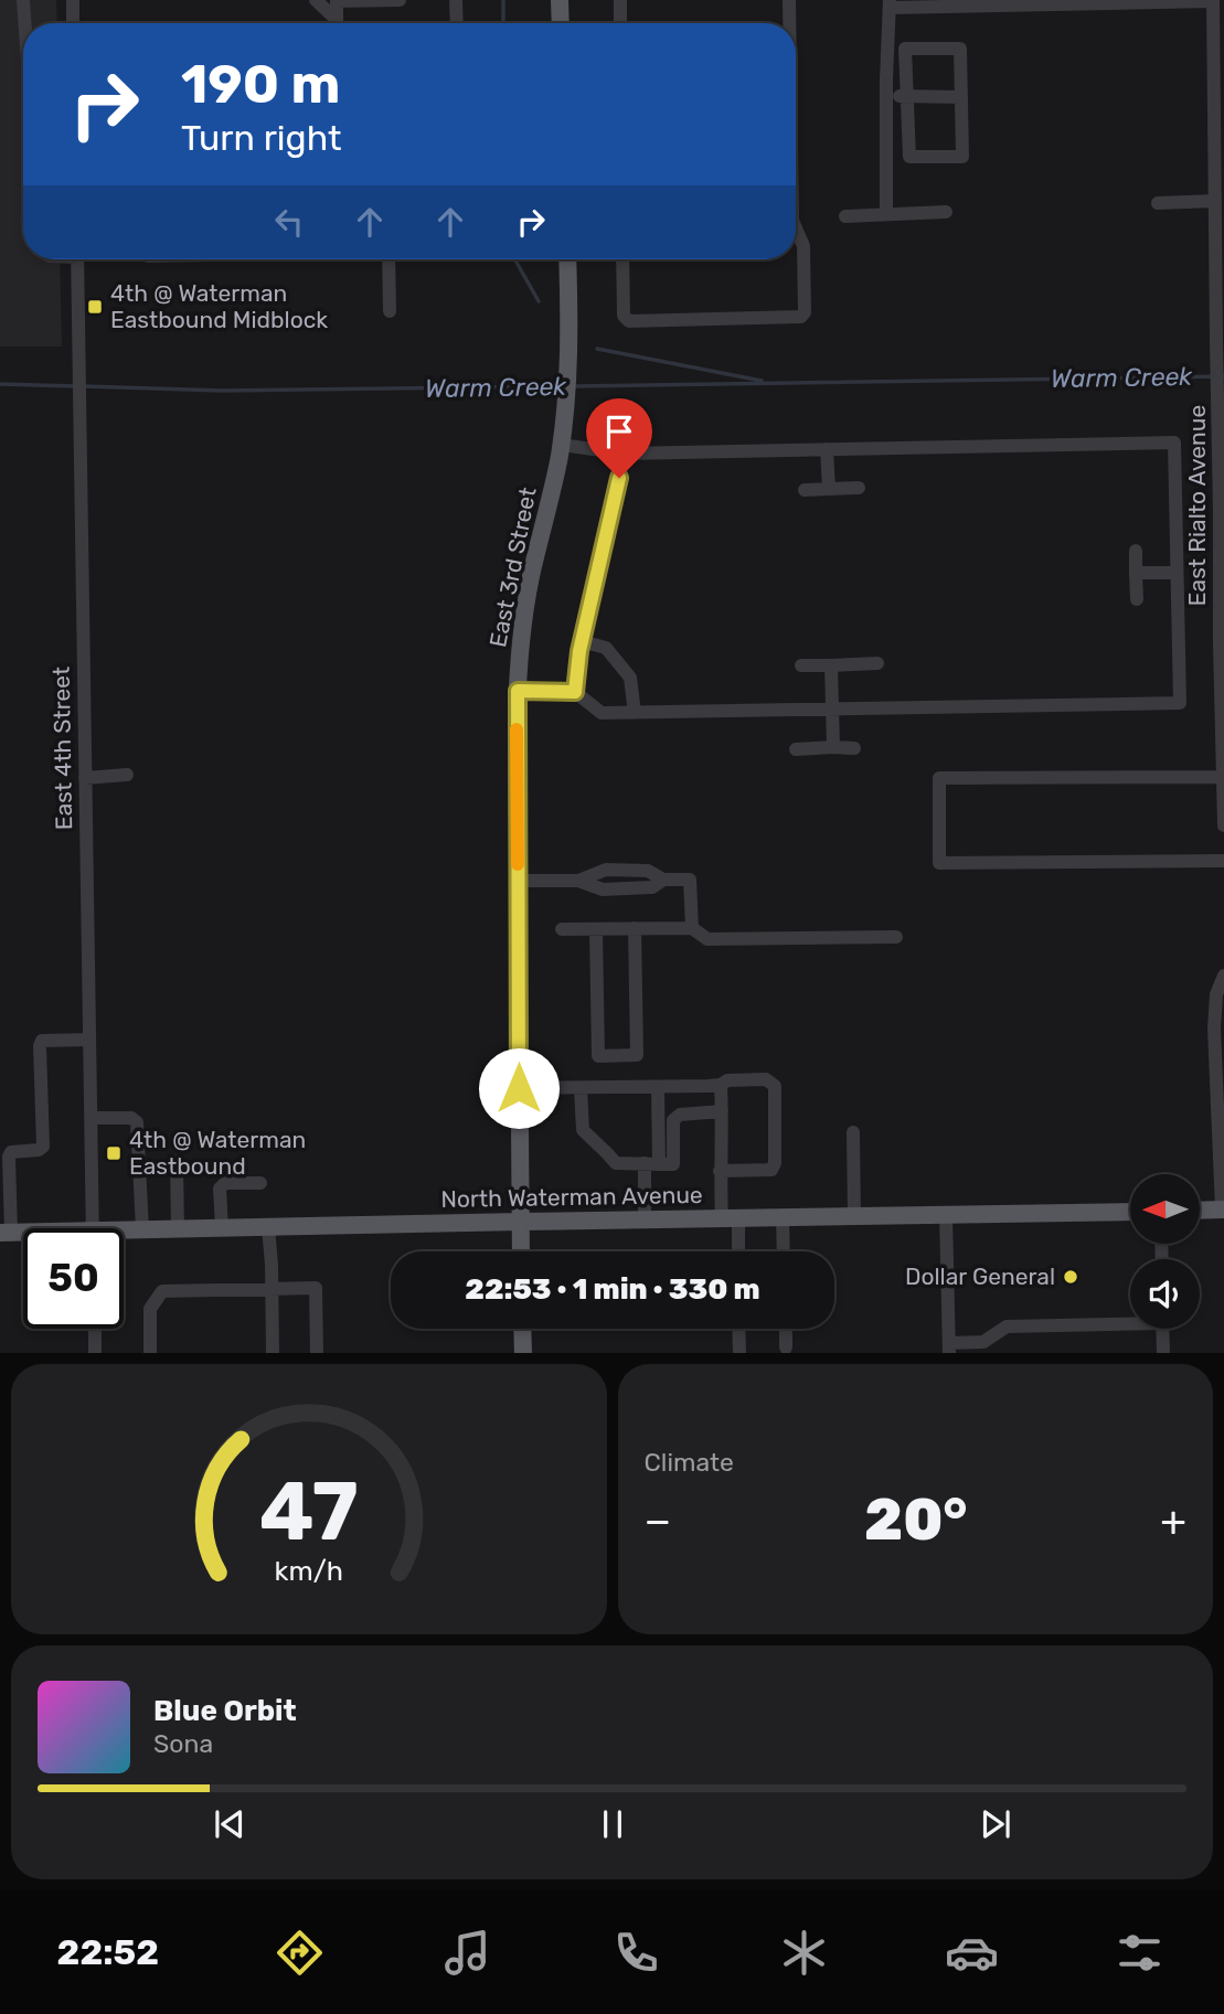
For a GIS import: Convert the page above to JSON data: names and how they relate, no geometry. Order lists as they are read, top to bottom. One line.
{"streets":{"main road":["East 3rd Street","North Waterman Avenue"],"street":["East Rialto Avenue","East 4th Street"]},"crossings":[["East 3rd Street","North Waterman Avenue"]],"water":["Warm Creek"],"places":{"transit":["4th @ Waterman Eastbound Midblock","4th @ Waterman Eastbound"],"other":["Dollar General"]},"north":"left","page":{"turn":["190 m","Turn right"],"limit":"50","trip":"22:53 · 1 min · 330 m","tile":"Climate","heat":["−","20°","+"],"song":["Blue Orbit","Sona"],"tabs":"22:52","gauge":["47","km/h"]}}
